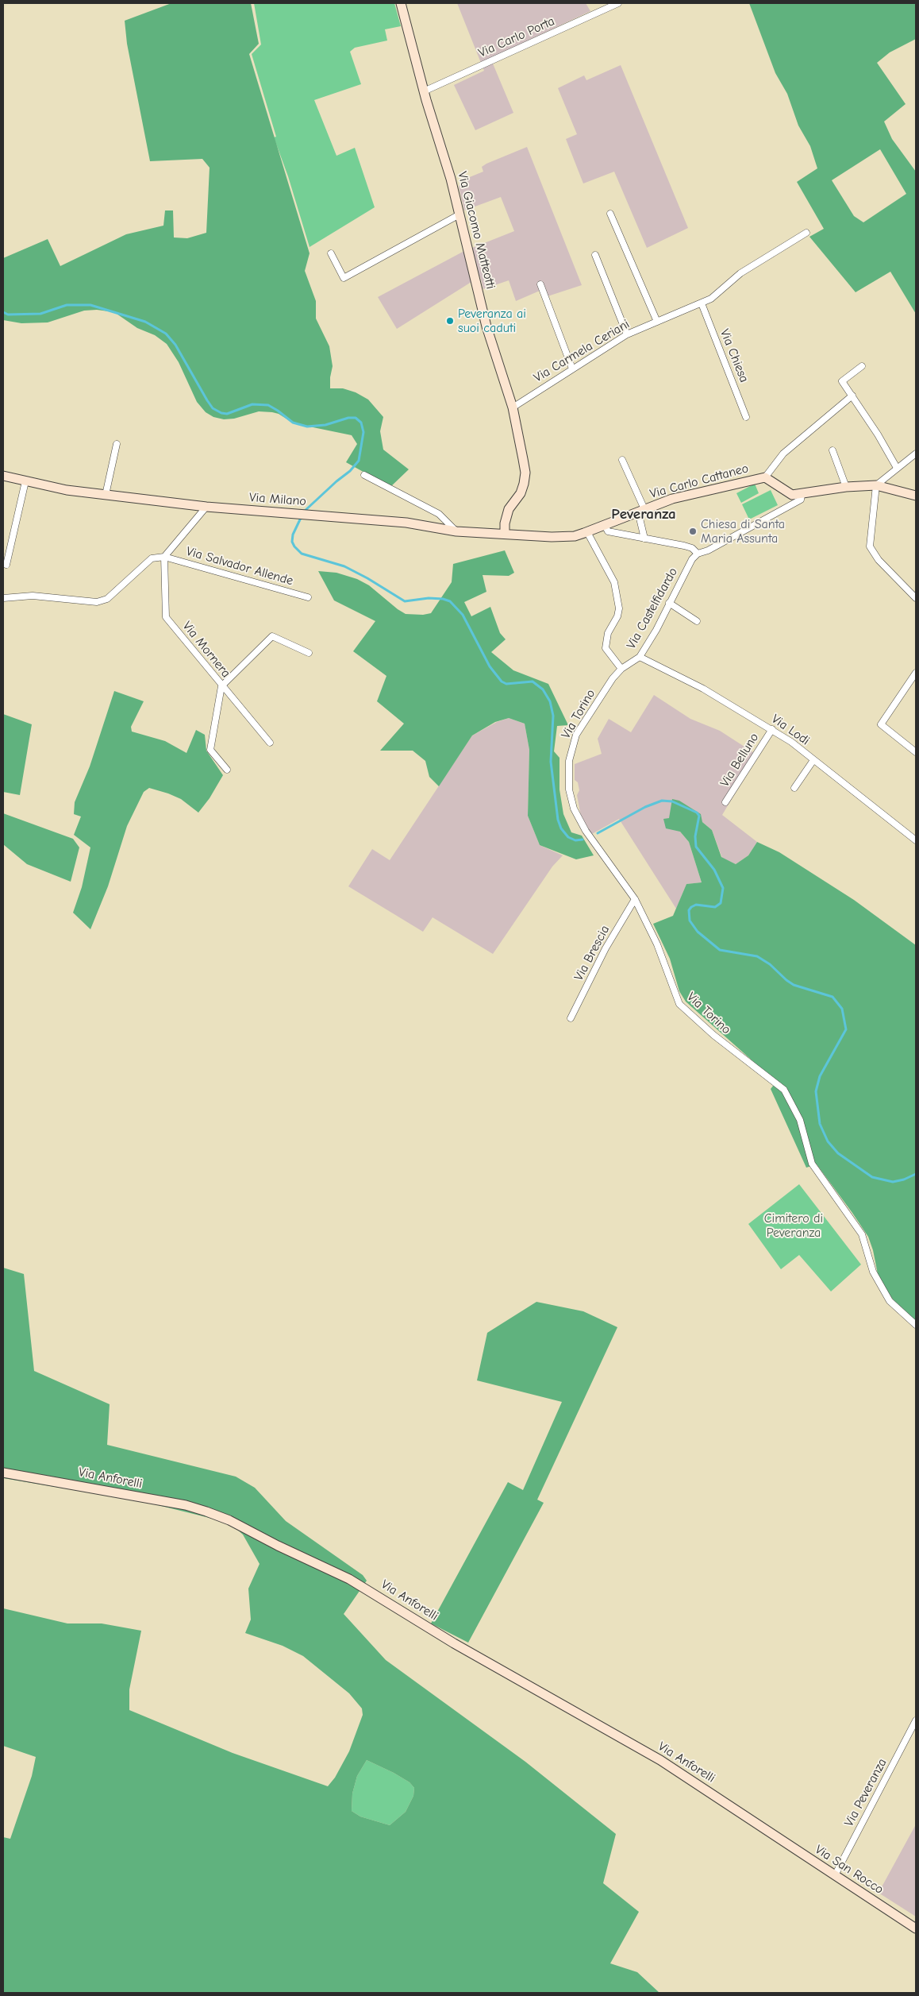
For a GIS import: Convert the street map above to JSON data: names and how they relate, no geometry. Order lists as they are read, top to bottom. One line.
{"streets":{"street":["Via Carlo Porta","Via Giacomo Matteotti","Via Carmela Ceriani","Via Chiesa","Via Carlo Cattaneo","Via Milano","Via Salvador Allende","Via Castelfidardo","Via Mornera","Via Torino","Via Lodi","Via Belluno","Via Brescia","Via Anforelli","Via Peveranza","Via San Rocco"]},"crossings":[["Via Carlo Porta","Via Giacomo Matteotti"],["Via Giacomo Matteotti","Via Carmela Ceriani"],["Via Giacomo Matteotti","Via Milano"],["Via Carmela Ceriani","Via Chiesa"],["Via Carlo Cattaneo","Via Milano"],["Via Salvador Allende","Via Mornera"],["Via Castelfidardo","Via Torino"],["Via Castelfidardo","Via Lodi"],["Via Torino","Via Brescia"],["Via Lodi","Via Belluno"],["Via Anforelli","Via San Rocco"],["Via Peveranza","Via San Rocco"]],"districts":["Peveranza"],"parks":["Cimitero di Peveranza"],"places":["Peveranza ai suoi caduti","Chiesa di Santa Maria Assunta"]}
